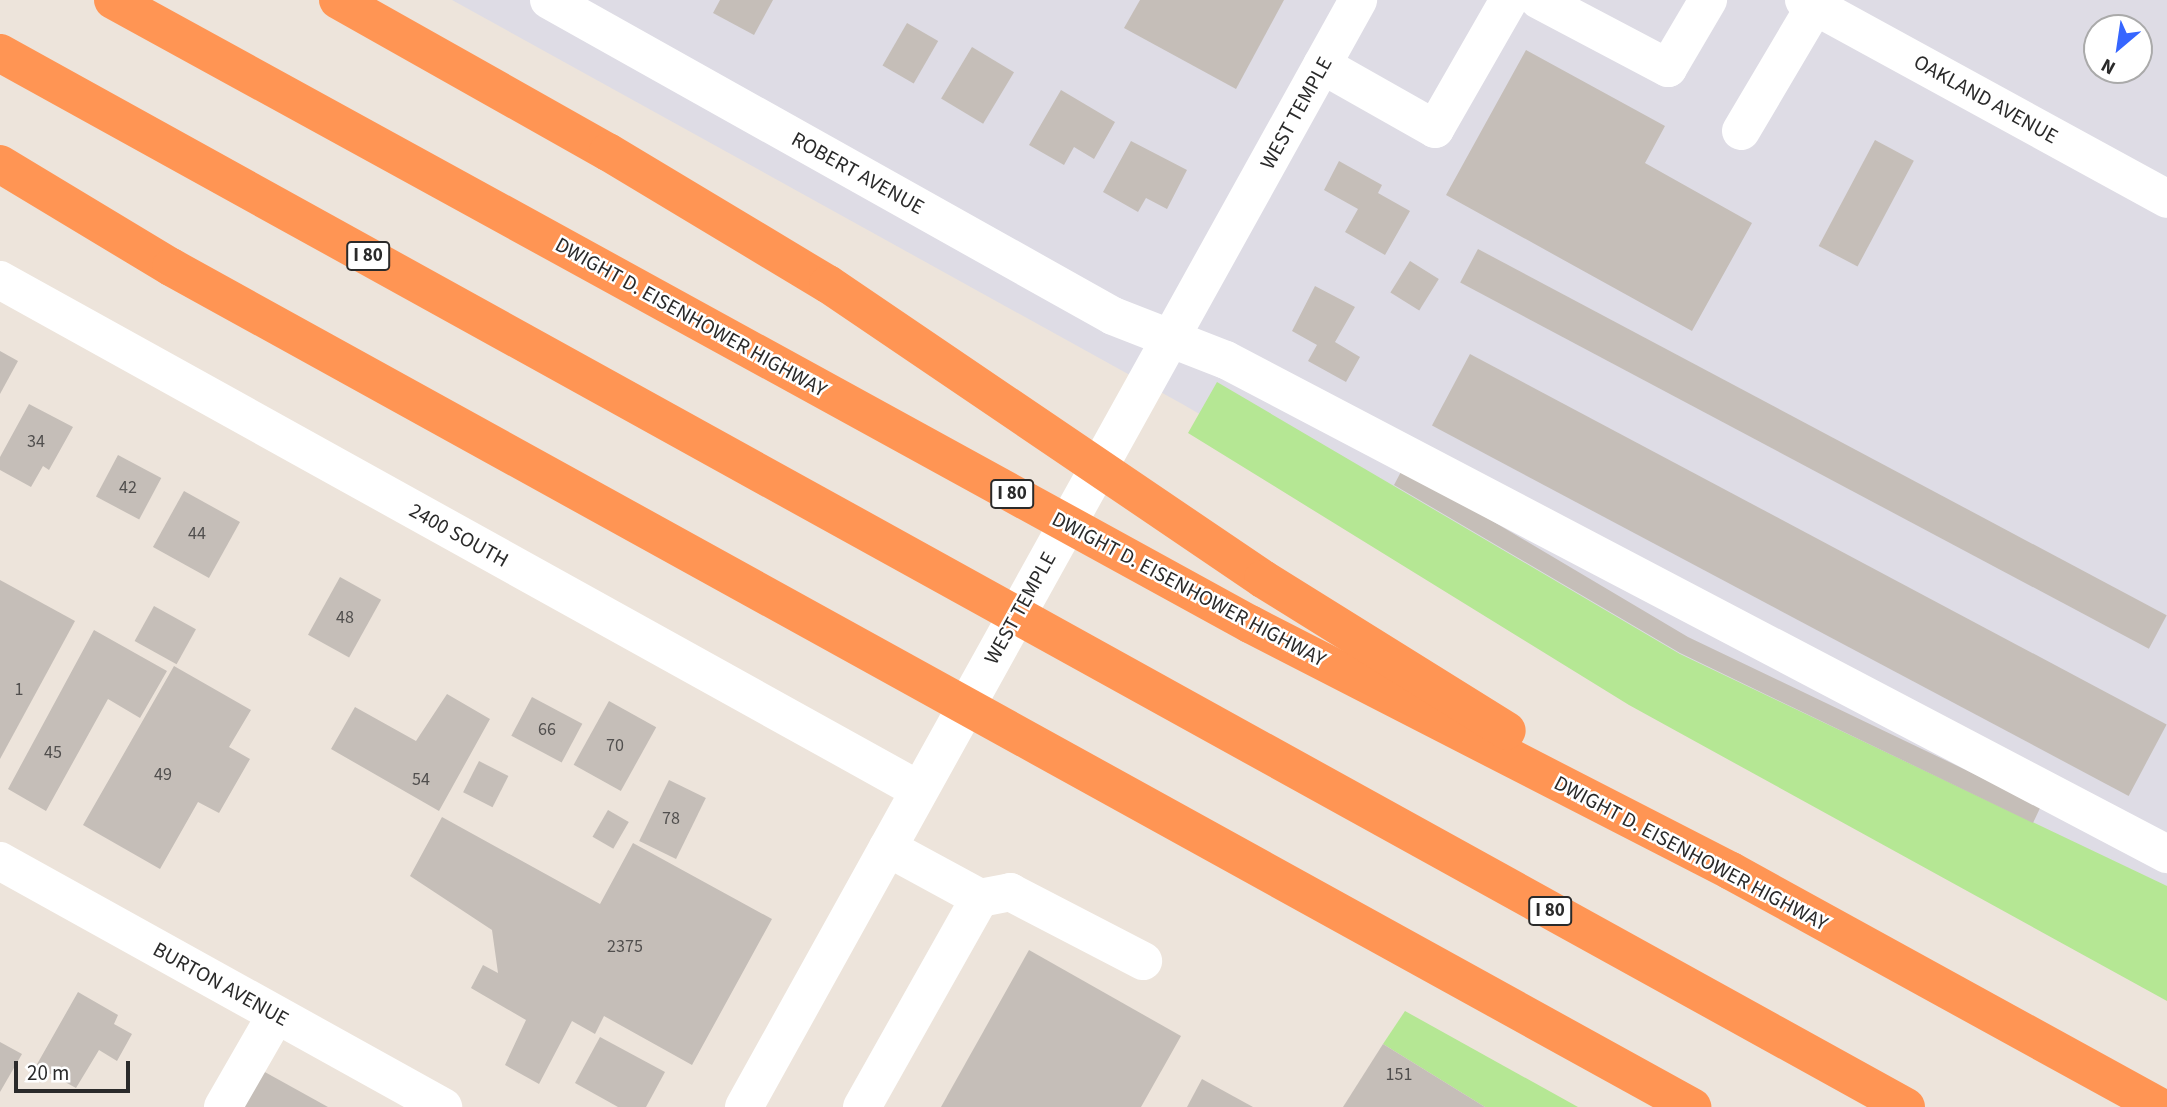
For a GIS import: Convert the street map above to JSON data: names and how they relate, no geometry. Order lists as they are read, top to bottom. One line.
{"streets":{"highway":["I 80","DWIGHT D. EISENHOWER HIGHWAY"],"street":["OAKLAND AVENUE","WEST TEMPLE","ROBERT AVENUE","2400 SOUTH","BURTON AVENUE"]},"crossings":[["WEST TEMPLE","ROBERT AVENUE"],["WEST TEMPLE","2400 SOUTH"]],"house_numbers":["34","42","44","48","1","66","70","45","49","54","78","2375","151"],"scale_bar":"20 m","north":"bottom left"}
